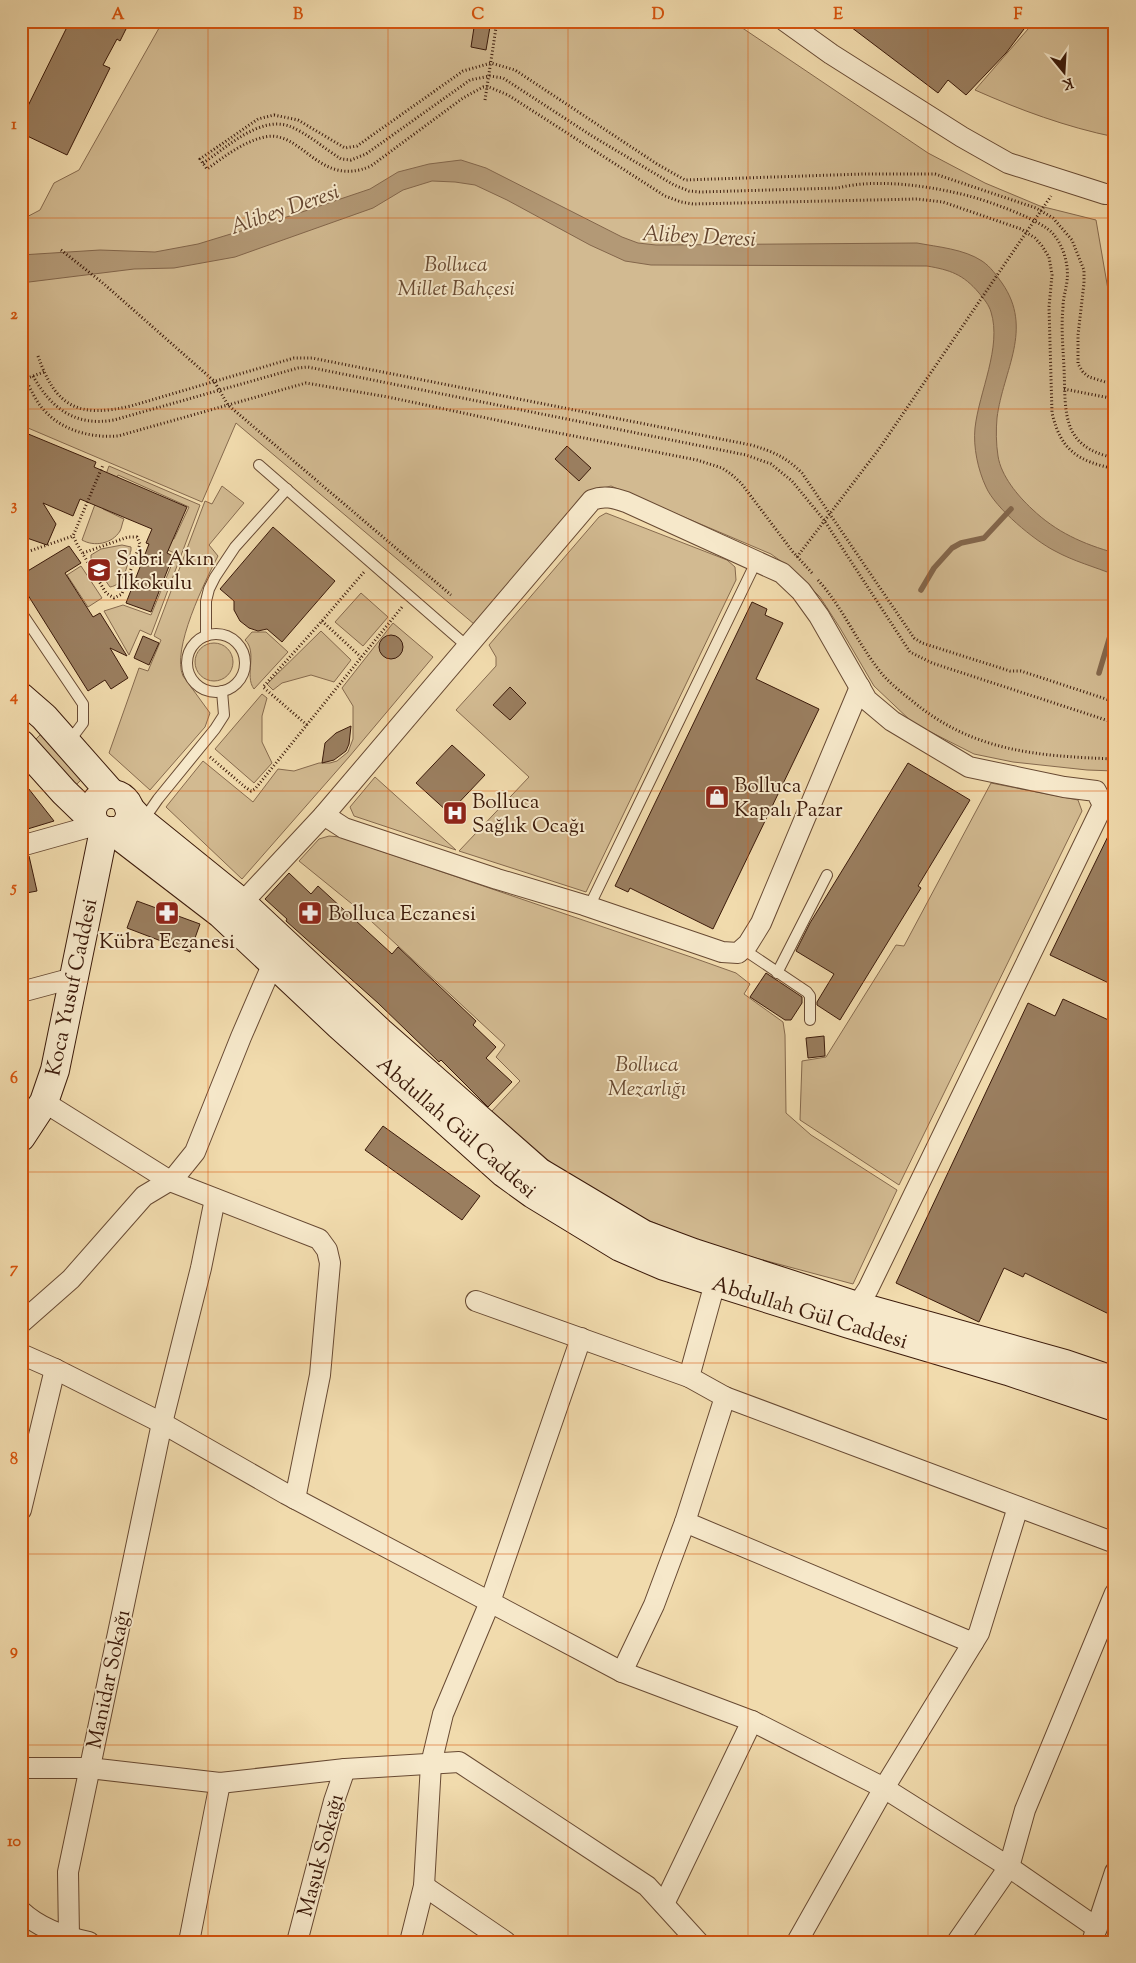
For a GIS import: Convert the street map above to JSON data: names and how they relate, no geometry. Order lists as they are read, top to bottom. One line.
{"streets":{"street":["Koca Yusuf Caddesi","Abdullah Gül Caddesi","Manidar Sokağı","Maşuk Sokağı"]},"crossings":[["Koca Yusuf Caddesi","Abdullah Gül Caddesi"]],"water":["Alibey Deresi"],"parks":["Bolluca Millet Bahçesi","Bolluca Mezarlığı"],"places":{"school or university":["Sabri Akın İlkokulu"],"shop":["Bolluca Kapalı Pazar"],"hospital":["Bolluca Sağlık Ocağı"],"pharmacy":["Kübra Eczanesi","Bolluca Eczanesi"]},"north":"bottom","grid":{"columns":["A","B","C","D","E","F"],"rows":["1","2","3","4","5","6","7","8","9","10"]}}
